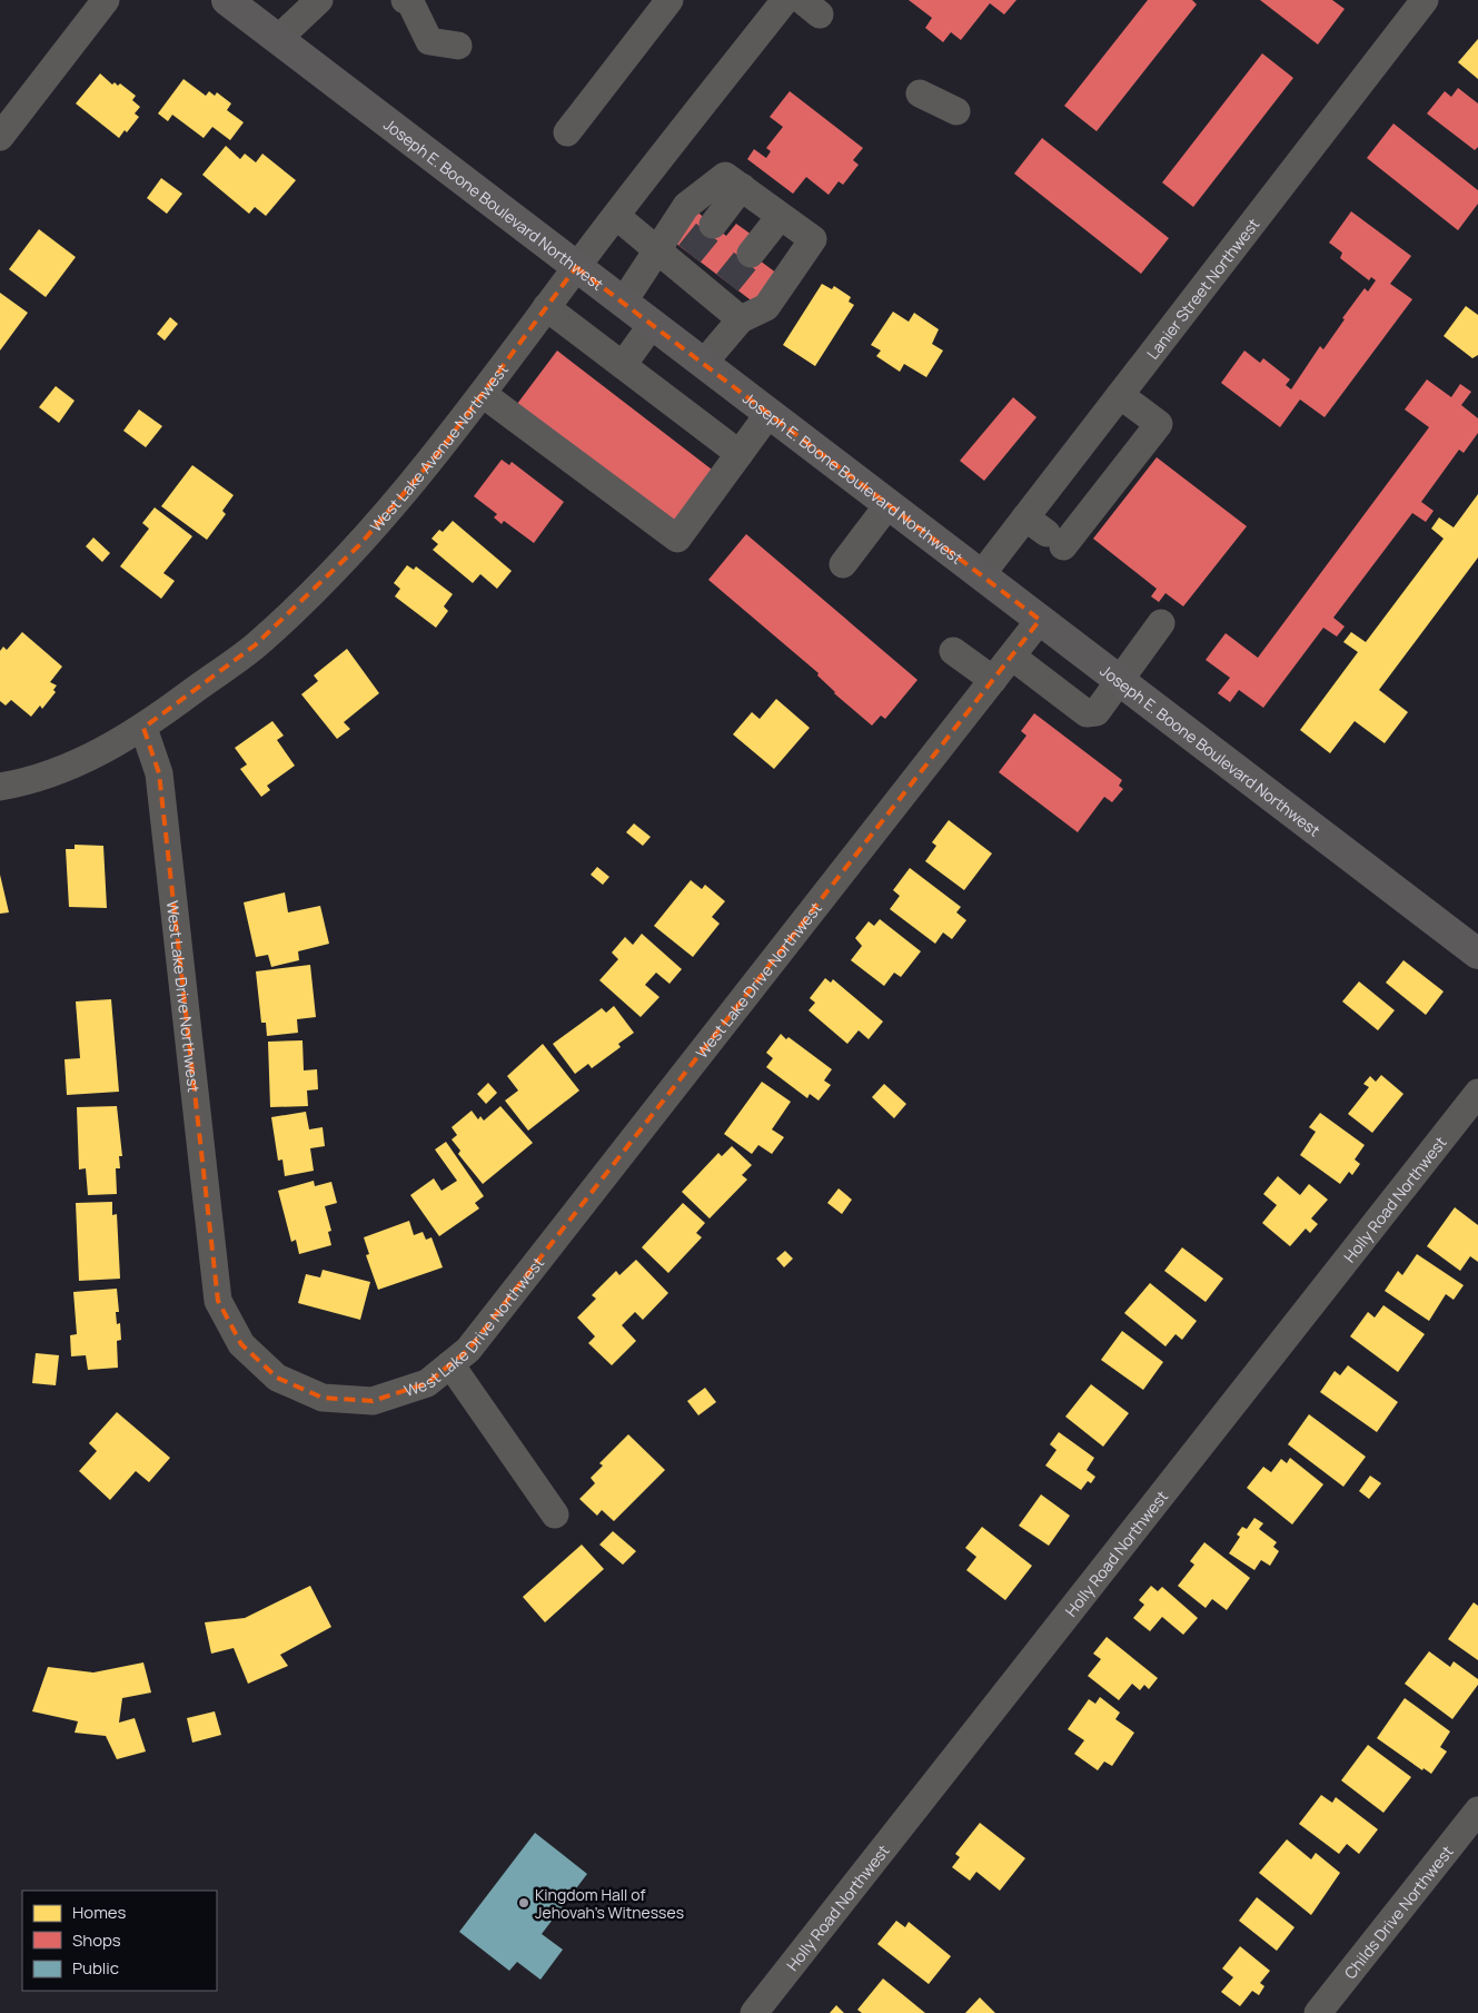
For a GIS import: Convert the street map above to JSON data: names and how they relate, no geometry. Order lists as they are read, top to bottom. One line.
{"streets":{"main road":["Joseph E. Boone Boulevard Northwest"],"street":["Lanier Street Northwest","West Lake Avenue Northwest","West Lake Drive Northwest","Holly Road Northwest","Childs Drive Northwest"]},"crossings":[["Joseph E. Boone Boulevard Northwest","Lanier Street Northwest"],["Joseph E. Boone Boulevard Northwest","West Lake Avenue Northwest"],["Joseph E. Boone Boulevard Northwest","West Lake Drive Northwest"],["West Lake Avenue Northwest","West Lake Drive Northwest"]],"places":["Kingdom Hall of Jehovah’s Witnesses"],"legend":["Homes","Shops","Public"]}
